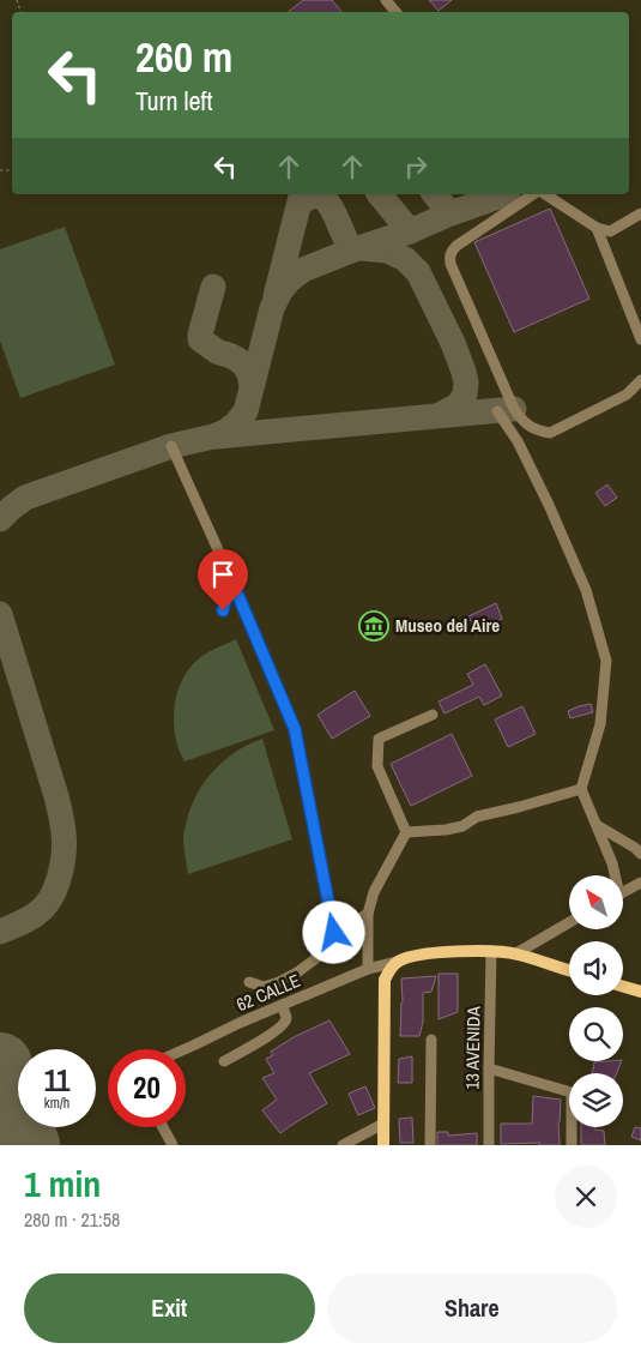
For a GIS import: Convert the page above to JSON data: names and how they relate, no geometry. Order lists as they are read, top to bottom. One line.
{"streets":{"street":["62 CALLE","13 AVENIDA"]},"places":{"museum":["Museo del Aire"]},"north":"top left","page":{"turn":["260 m","Turn left"],"speed":"11 km/h","limit":"20","heading":["1 min","280 m · 21:58"],"buttons":["Exit","Share"]}}
